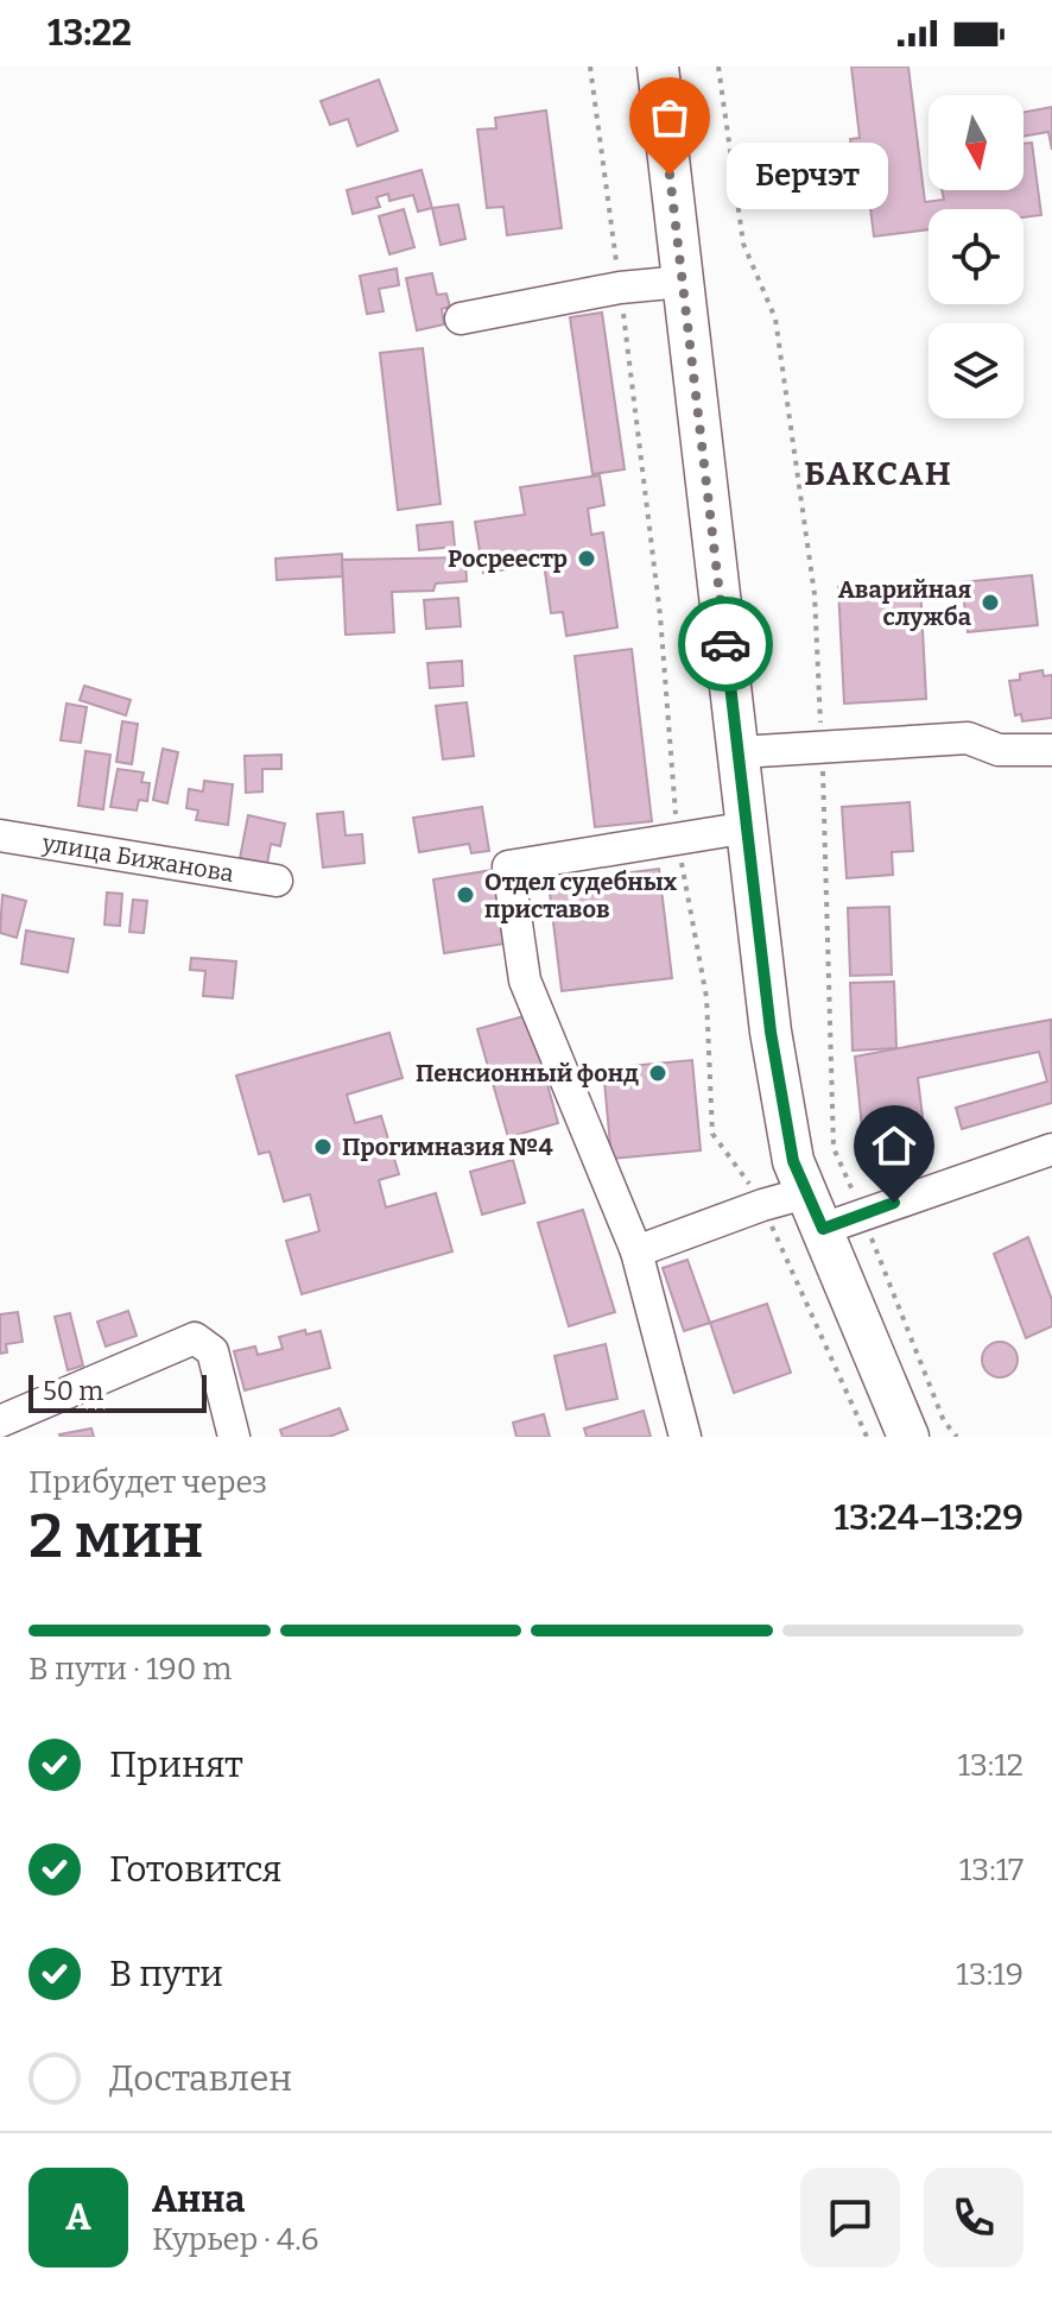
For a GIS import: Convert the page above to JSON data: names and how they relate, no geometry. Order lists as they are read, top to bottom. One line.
{"streets":{"street":["улица Бижанова"]},"districts":["БАКСАН"],"places":["Берчэт","Росреестр","Аварийная служба","Отдел судебных приставов","Пенсионный фонд","Прогимназия №4"],"scale_bar":"50 m","north":"bottom","page":{"status":"13:22","bubble":"Берчэт","scale":"50 m","heading":["2 мин","Прибудет через","13:24–13:29"],"panel":["Анна","Курьер · 4.6"],"bar":"В пути · 190 m","list":[["Принят","13:12"],["Готовится","13:17"],["В пути","13:19"],"Доставлен"],"round":"А"}}
